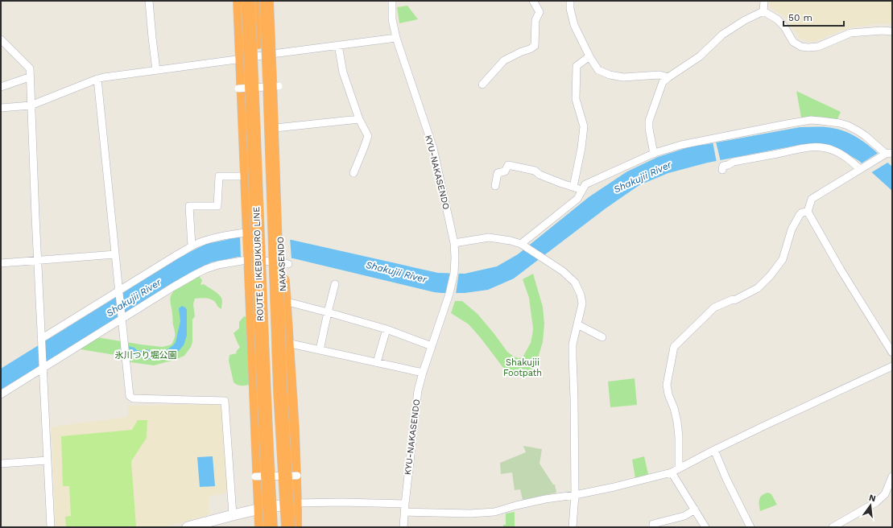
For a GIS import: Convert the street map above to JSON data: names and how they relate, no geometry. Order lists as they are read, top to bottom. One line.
{"streets":{"highway":["ROUTE 5 IKEBUKURO LINE","NAKASENDO"],"street":["KYU-NAKASENDO"]},"water":["Shakujii River"],"parks":["氷川つり堀公園","Shakujii Footpath"],"scale_bar":"50 m","north":"top"}
